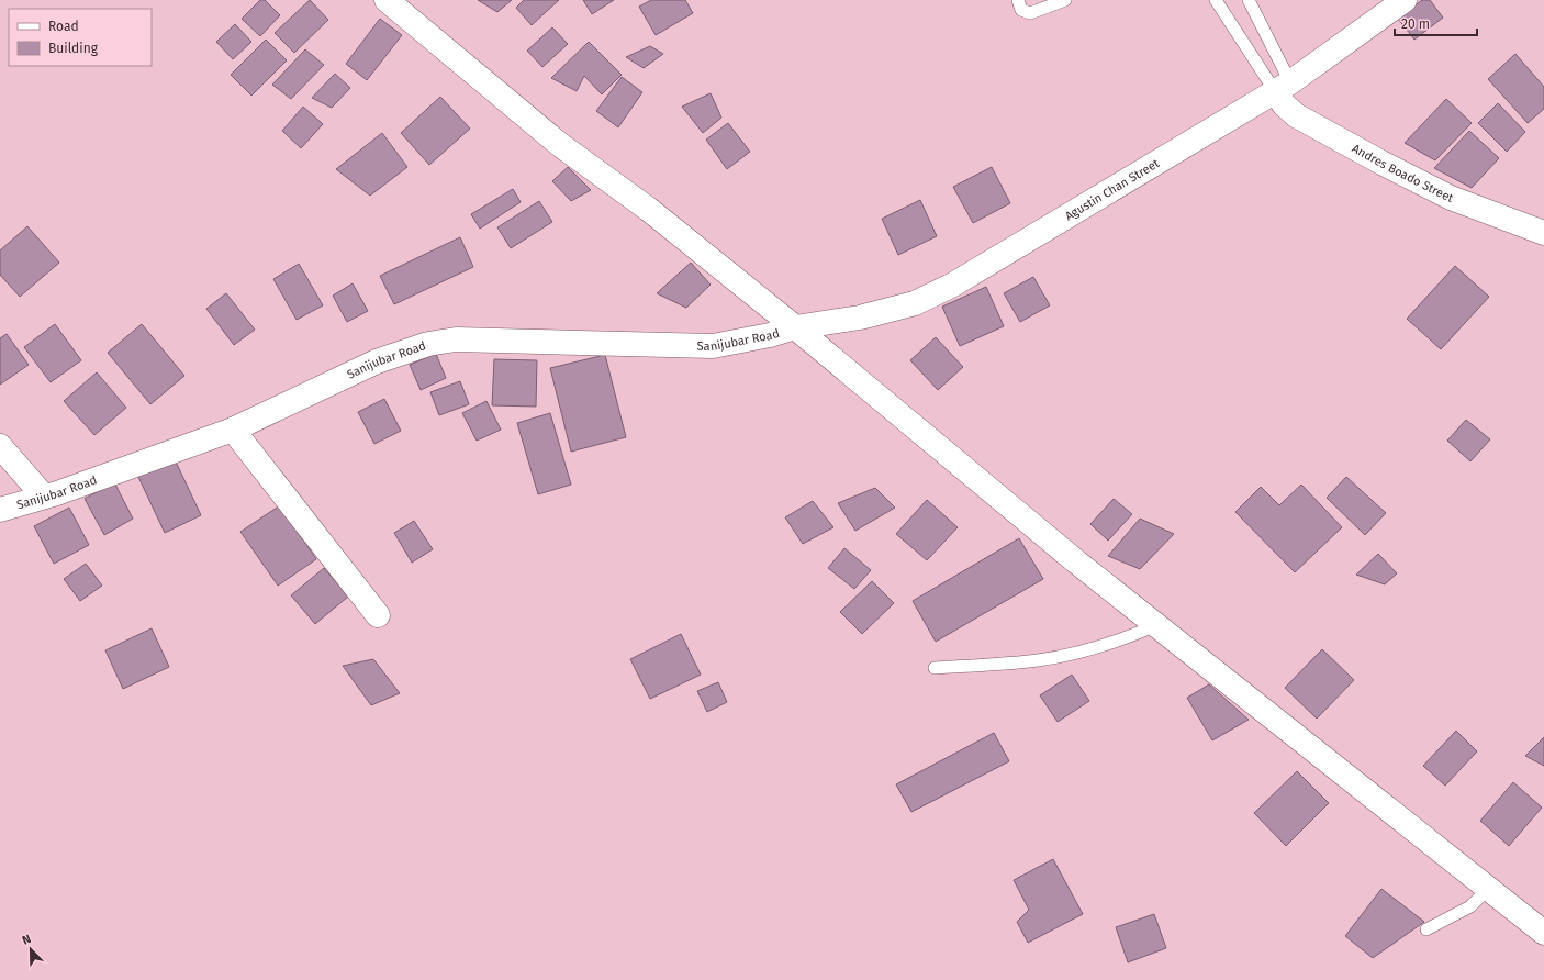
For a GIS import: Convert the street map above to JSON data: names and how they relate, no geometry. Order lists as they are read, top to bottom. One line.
{"streets":{"street":["Andres Boado Street","Agustin Chan Street","Sanijubar Road"]},"crossings":[["Andres Boado Street","Agustin Chan Street"],["Agustin Chan Street","Sanijubar Road"]],"legend":["Road","Building"],"scale_bar":"20 m","north":"top left"}
